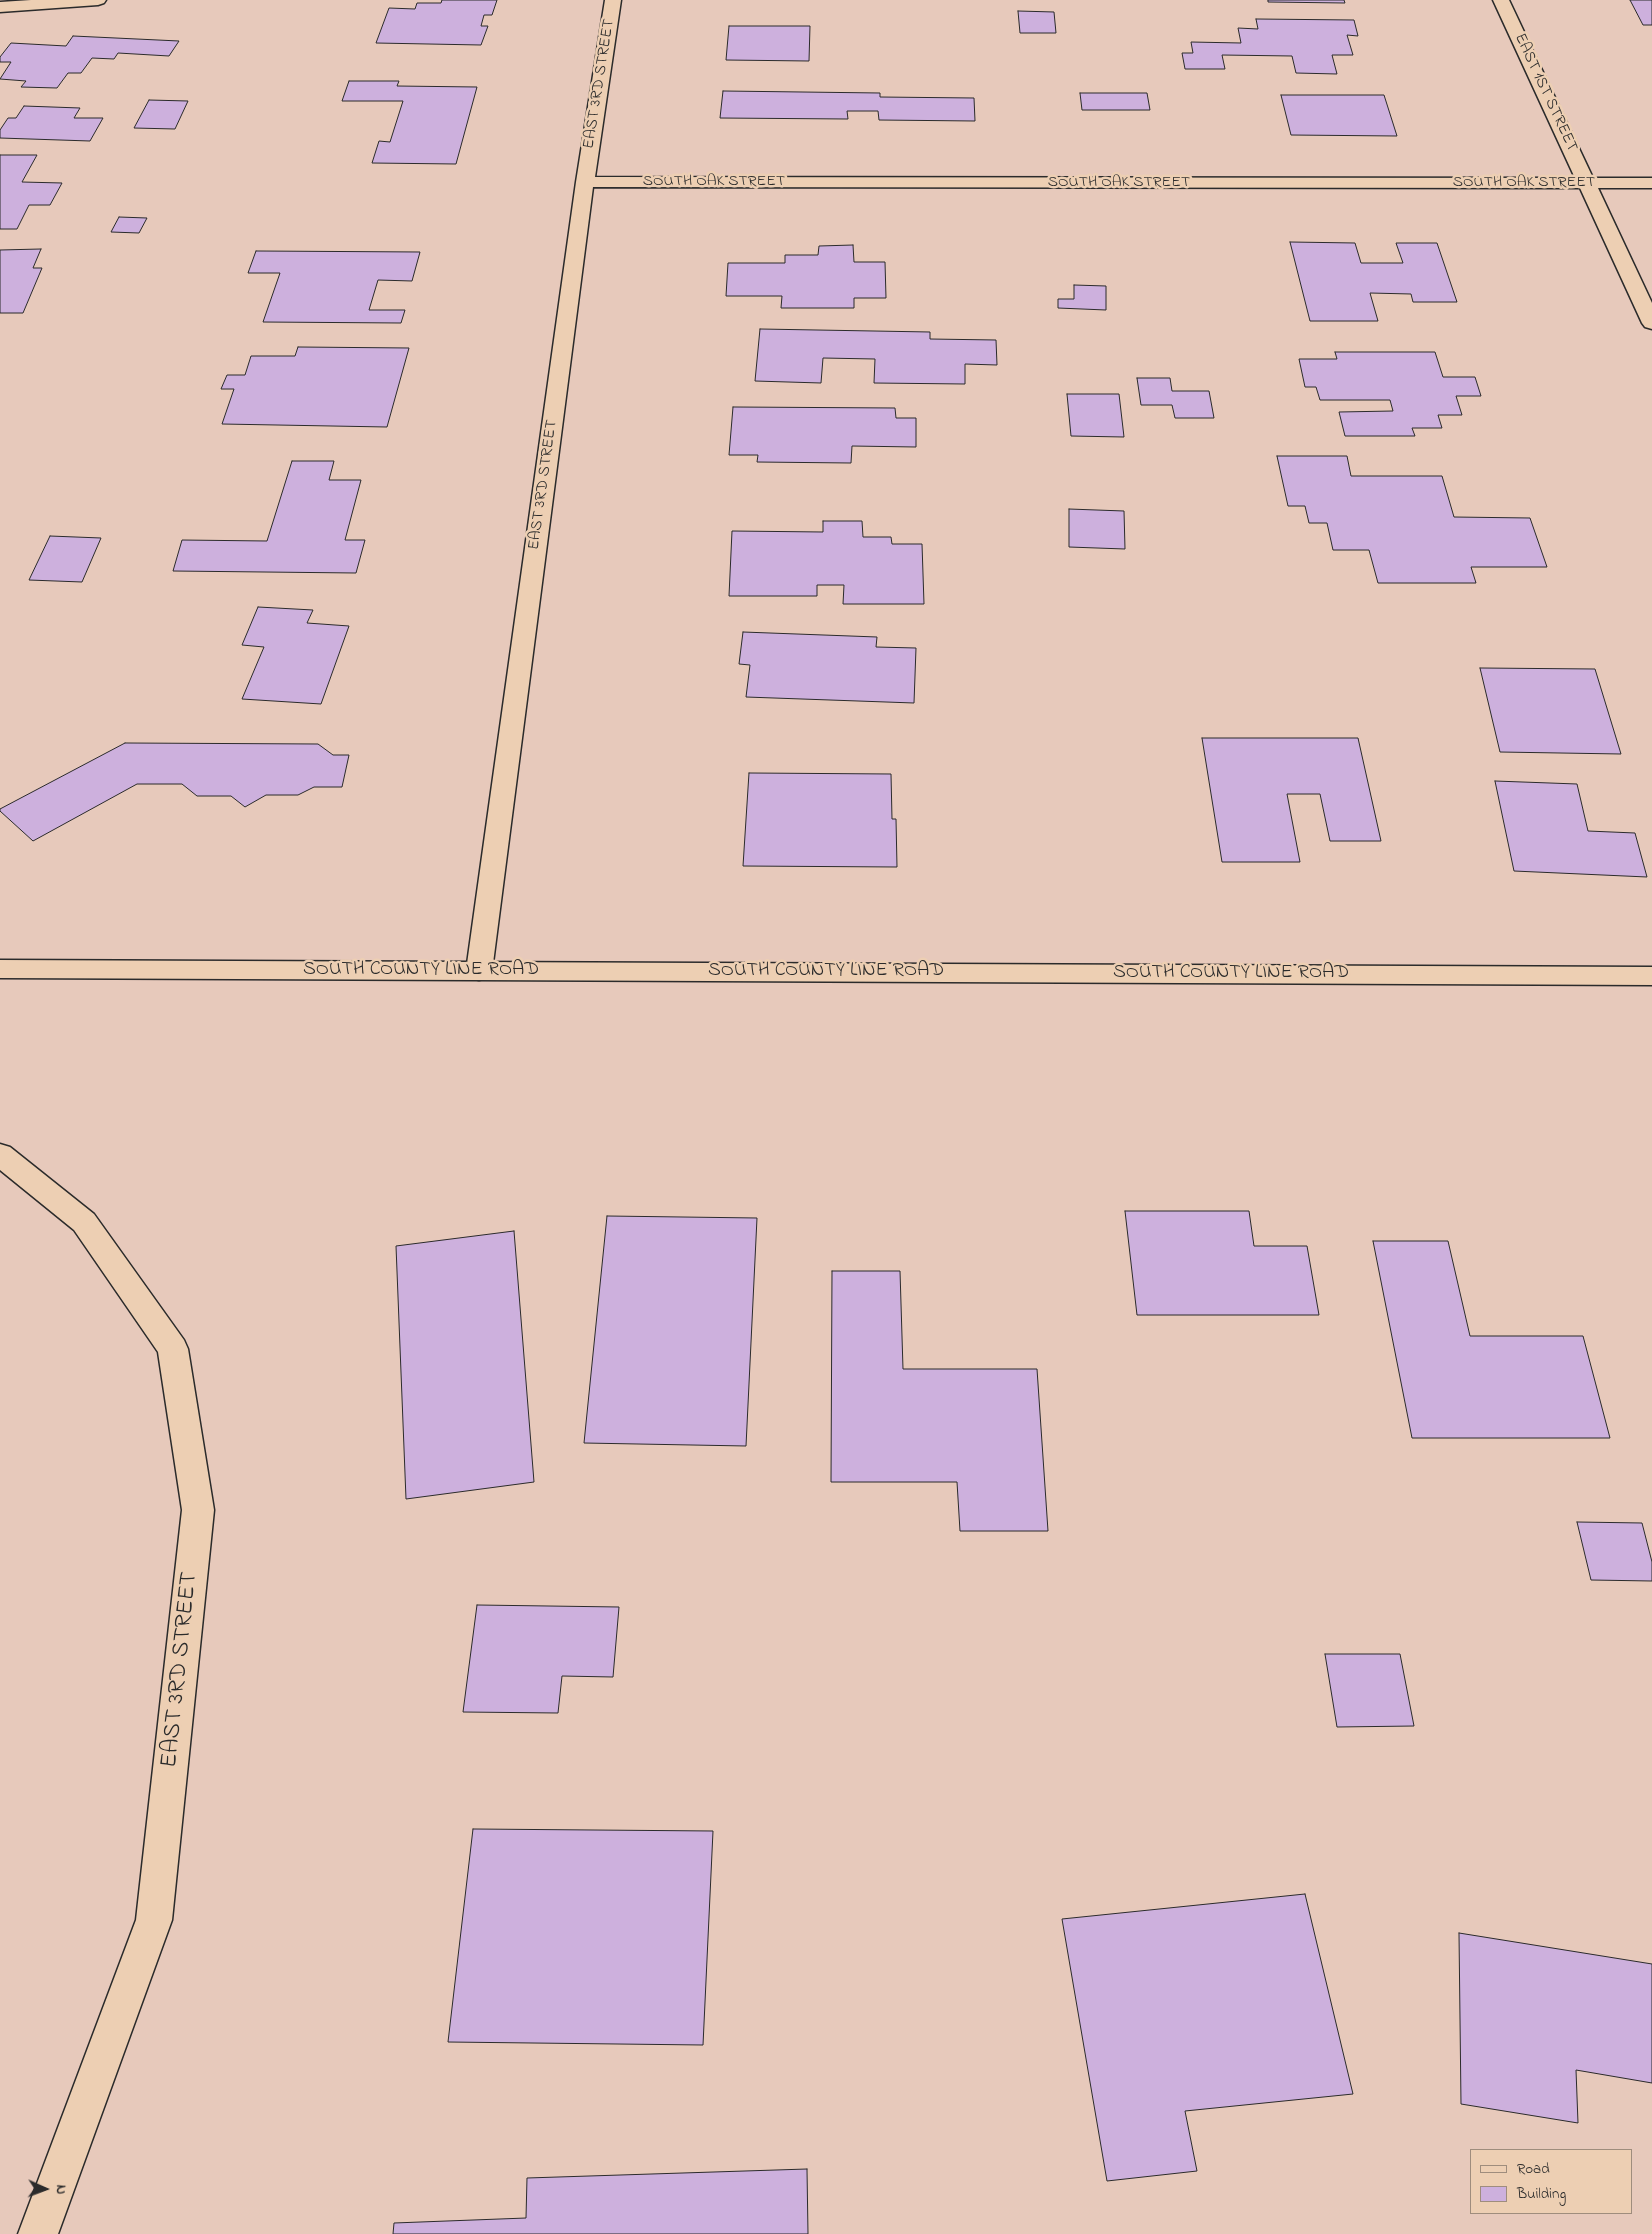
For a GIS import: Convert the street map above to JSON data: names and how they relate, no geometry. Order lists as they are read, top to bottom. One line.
{"streets":{"street":["EAST 3RD STREET","EAST 1ST STREET","SOUTH OAK STREET","SOUTH COUNTY LINE ROAD"]},"crossings":[["EAST 3RD STREET","SOUTH OAK STREET"],["EAST 3RD STREET","SOUTH COUNTY LINE ROAD"],["EAST 1ST STREET","SOUTH OAK STREET"]],"legend":["Road","Building"],"north":"right"}
